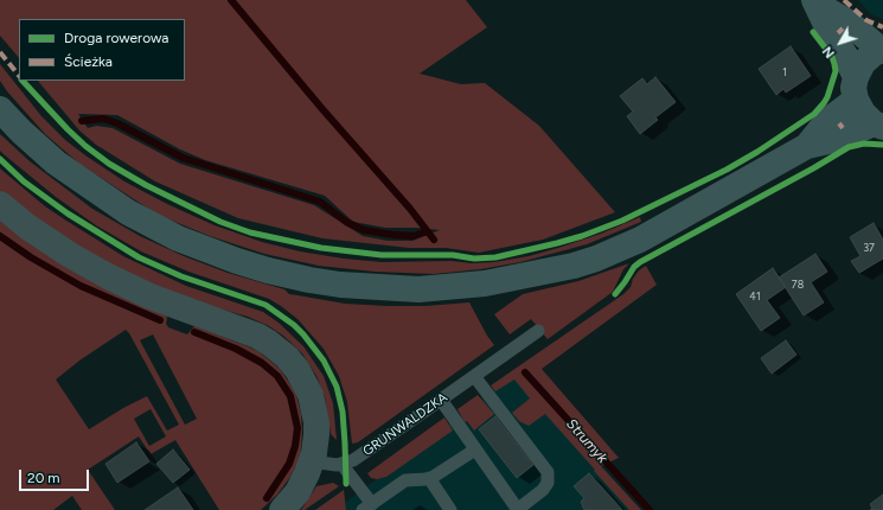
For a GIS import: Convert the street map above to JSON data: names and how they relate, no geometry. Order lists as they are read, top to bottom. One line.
{"streets":{"lane":["GRUNWALDZKA"]},"water":["Strumyk"],"house_numbers":["1","37","78","41"],"legend":["Droga rowerowa","Ścieżka"],"scale_bar":"20 m","north":"bottom left"}
